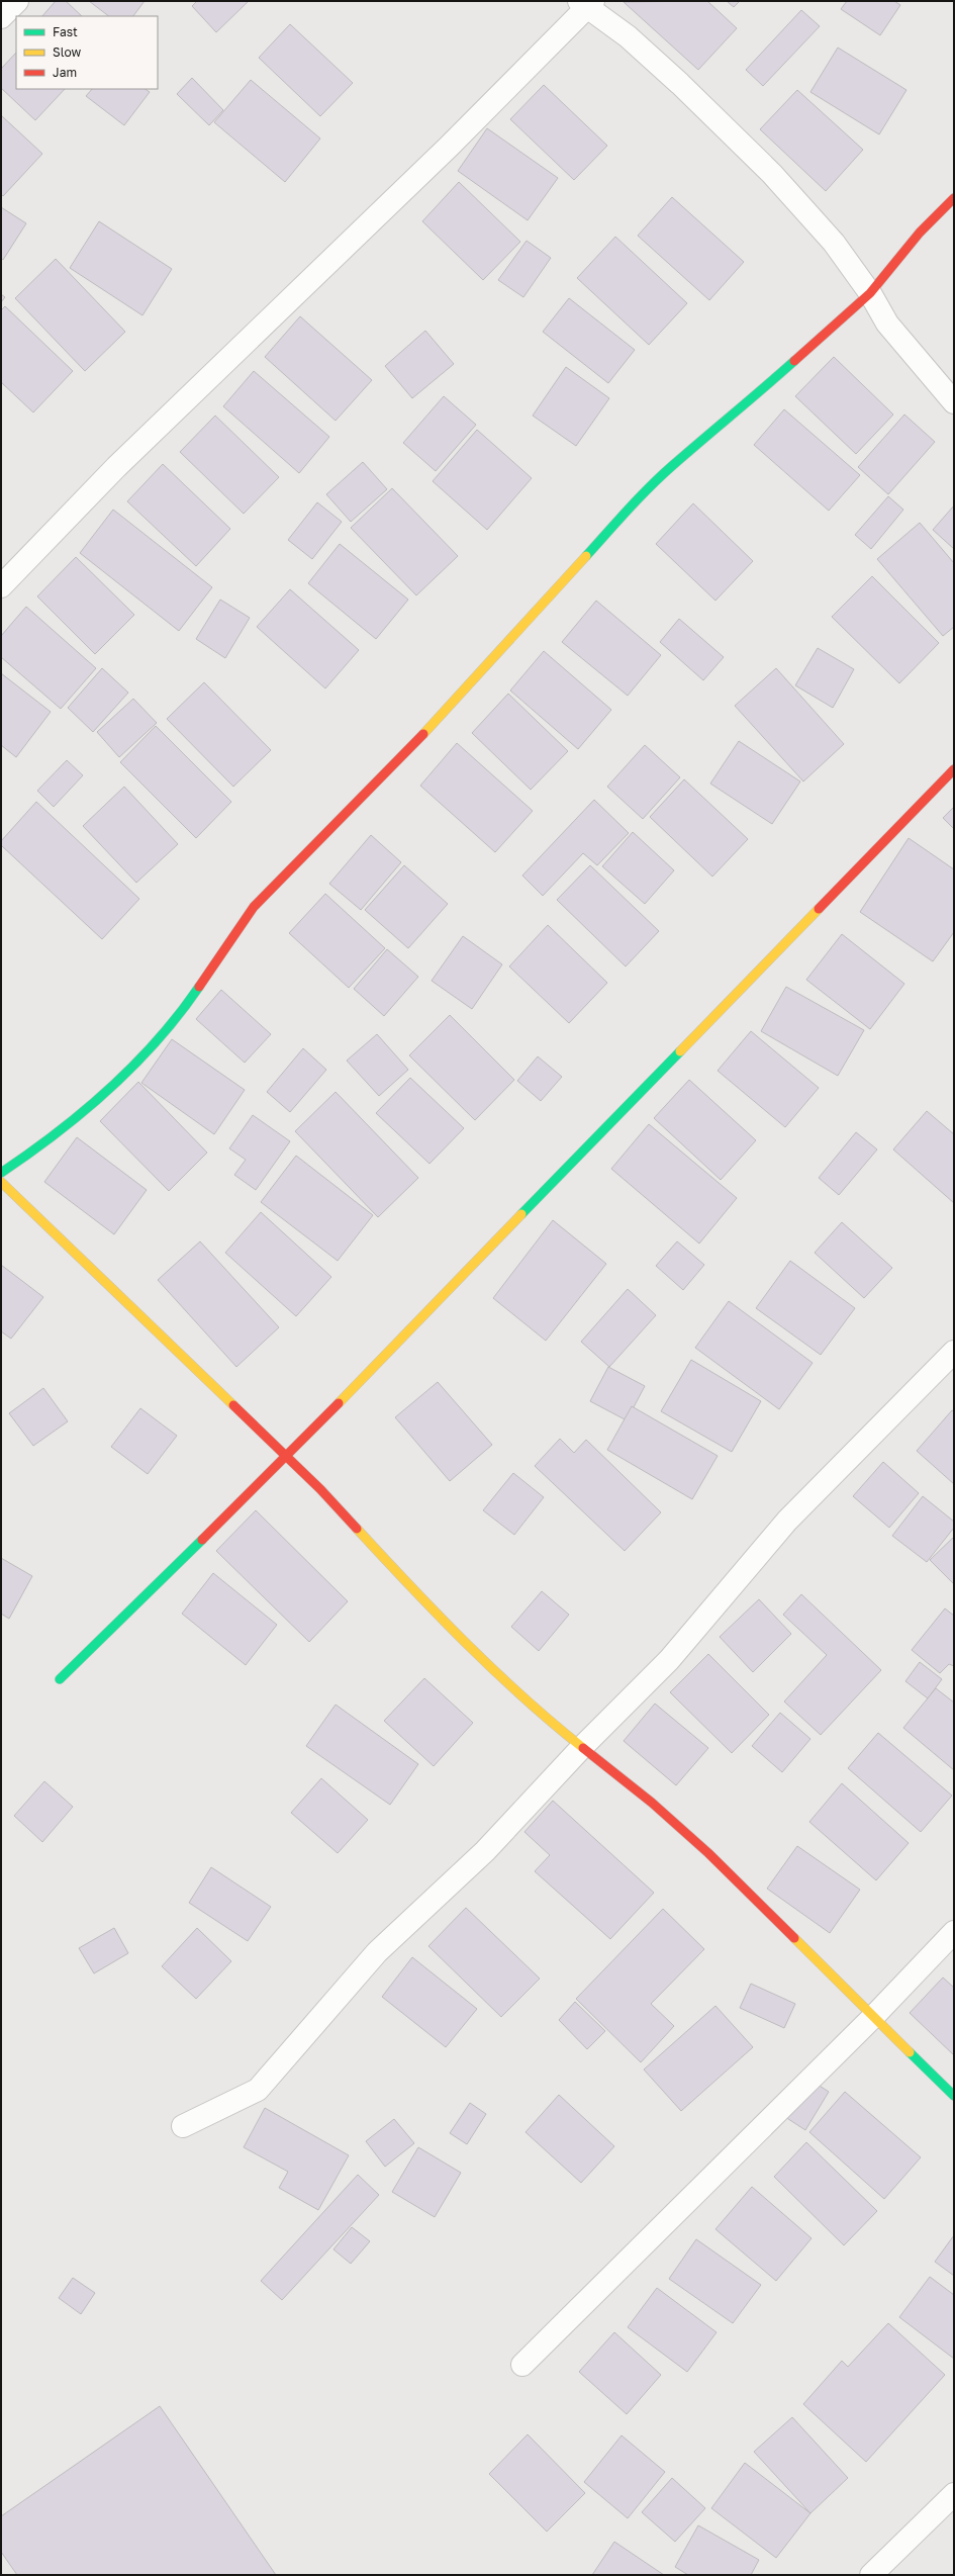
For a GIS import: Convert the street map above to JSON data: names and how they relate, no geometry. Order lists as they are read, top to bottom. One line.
{"legend":["Fast","Slow","Jam"]}
